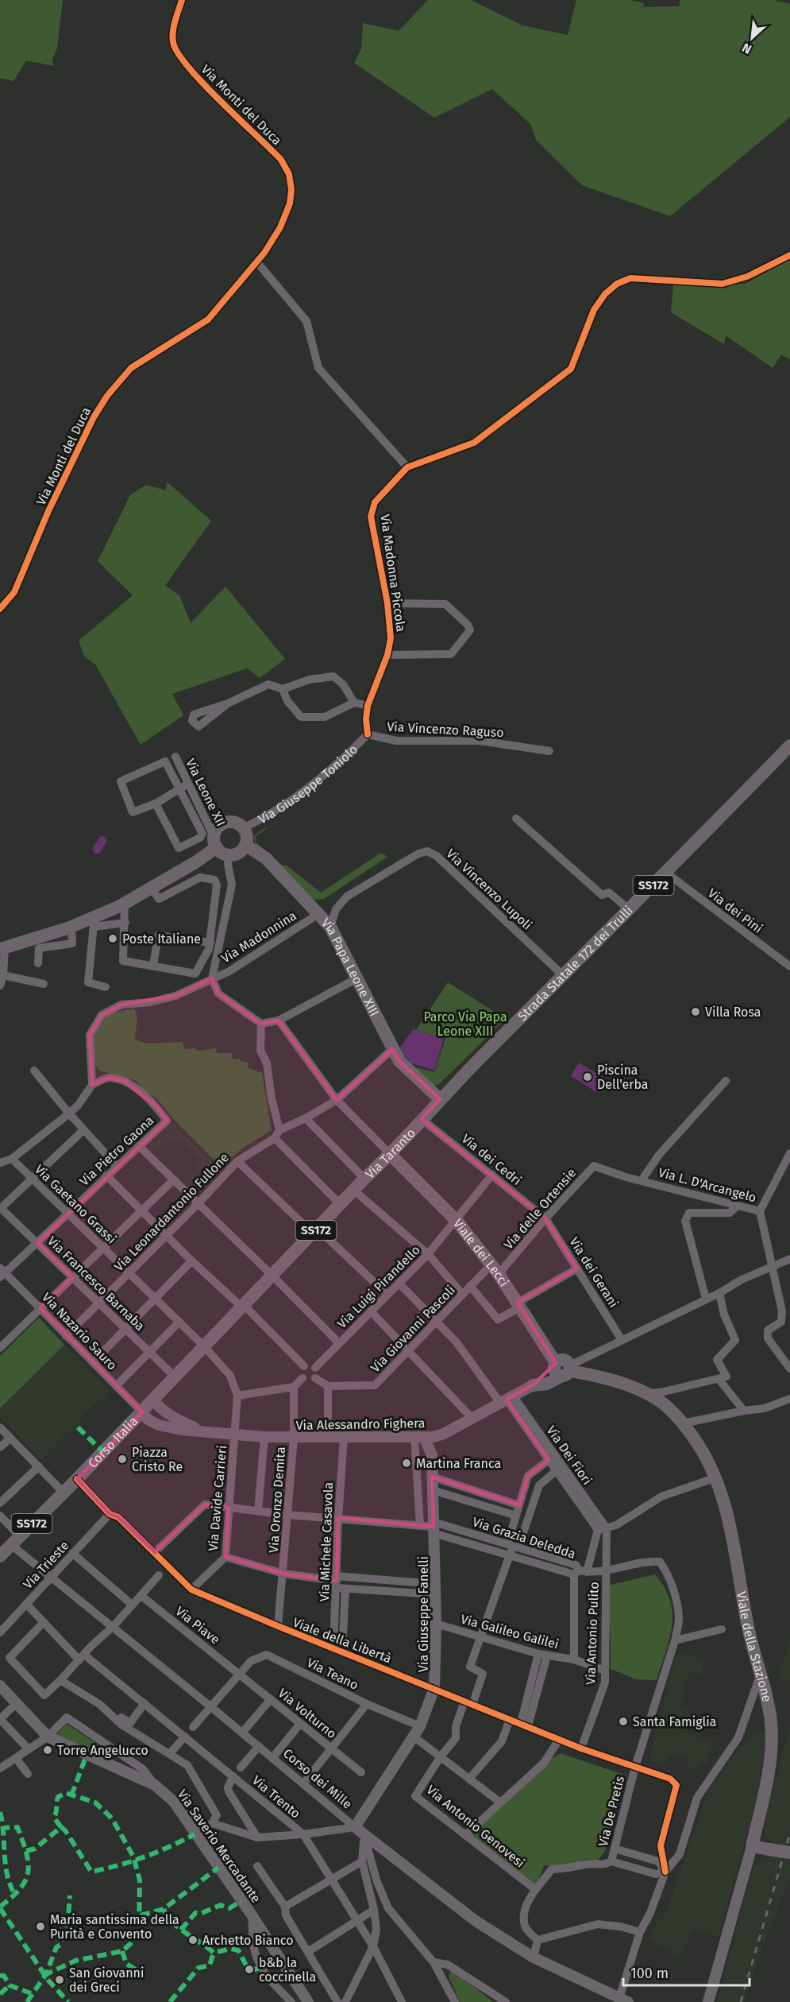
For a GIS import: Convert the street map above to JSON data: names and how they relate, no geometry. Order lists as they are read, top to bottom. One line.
{"streets":{"main road":["SS172","Strada Statale 172 dei Trulli","Via Papa Leone XIII","Via Taranto","Viale dei Lecci","Corso Italia","Viale della Stazione"],"street":["Via Monti del Duca","Via Madonna Piccola","Via Vincenzo Raguso","Via Giuseppe Toniolo","Via Leone XII","Via Vincenzo Lupoli","Via dei Pini","Via Madonnina","Via Pietro Gaona","Via dei Cedri","Via L. D'Arcangelo","Via Gaetano Grassi","Via delle Ortensie","Via Leonardantonio Fullone","Via dei Gerani","Via Francesco Barnaba","Via Luigi Pirandello","Via Giovanni Pascoli","Via Nazario Sauro","Via Alessandro Fighera","Via Dei Fiori","Via Davide Carrieri","Via Oronzo Demita","Via Grazia Deledda","Via Michele Casavola","Via Trieste","Via Giuseppe Fanelli","Via Piave","Via Galileo Galilei","Via Antonio Pulito","Viale della Libertà","Via Teano","Via Volturno","Corso dei Mille","Via Trento","Via De Pretis","Via Antonio Genovesi","Via Saverio Mercadante"]},"crossings":[["Via Madonna Piccola","Via Vincenzo Raguso"],["Via Madonna Piccola","Via Giuseppe Toniolo"],["Via Vincenzo Raguso","Via Giuseppe Toniolo"],["Via Giuseppe Toniolo","Via Leone XII"],["Via Giuseppe Toniolo","Via Papa Leone XIII"],["Via Leone XII","Via Papa Leone XIII"],["Via Vincenzo Lupoli","Strada Statale 172 dei Trulli"],["Via Vincenzo Lupoli","Via Papa Leone XIII"],["Via dei Pini","Strada Statale 172 dei Trulli"],["Via Madonnina","Via Papa Leone XIII"],["Strada Statale 172 dei Trulli","Via Papa Leone XIII"],["Strada Statale 172 dei Trulli","Via Taranto"],["Via Papa Leone XIII","Via Taranto"],["Via Pietro Gaona","Via Gaetano Grassi"],["Via Pietro Gaona","Via Francesco Barnaba"],["Via Pietro Gaona","Via Nazario Sauro"],["Via Taranto","Via dei Cedri"],["Via Taranto","Via Gaetano Grassi"],["Via Taranto","Viale dei Lecci"],["Via Taranto","Corso Italia"],["Via dei Cedri","Via delle Ortensie"],["Via dei Cedri","Via dei Gerani"],["Via L. D'Arcangelo","Via delle Ortensie"],["Via Gaetano Grassi","Via Leonardantonio Fullone"],["Via Gaetano Grassi","Corso Italia"],["Via Gaetano Grassi","Via Davide Carrieri"],["Via delle Ortensie","Viale dei Lecci"],["Via delle Ortensie","Via dei Gerani"],["Via delle Ortensie","Via Giovanni Pascoli"],["Via Leonardantonio Fullone","Via Francesco Barnaba"],["Via Leonardantonio Fullone","Via Nazario Sauro"],["Viale dei Lecci","Via Luigi Pirandello"],["Viale dei Lecci","Via Giovanni Pascoli"],["Viale dei Lecci","Viale della Stazione"],["Via Francesco Barnaba","Corso Italia"],["Via Nazario Sauro","Via Alessandro Fighera"],["Via Nazario Sauro","Corso Italia"],["Via Alessandro Fighera","Corso Italia"],["Via Alessandro Fighera","Via Dei Fiori"],["Via Alessandro Fighera","Via Davide Carrieri"],["Via Alessandro Fighera","Via Oronzo Demita"],["Via Alessandro Fighera","Via Michele Casavola"],["Corso Italia","Viale della Libertà"],["Corso Italia","Corso dei Mille"],["Via Davide Carrieri","Viale della Libertà"],["Via Oronzo Demita","Viale della Libertà"],["Via Grazia Deledda","Via Giuseppe Fanelli"],["Via Grazia Deledda","Via Antonio Pulito"],["Via Grazia Deledda","Via De Pretis"],["Via Michele Casavola","Viale della Libertà"],["Via Trieste","Viale della Libertà"],["Via Trieste","Corso dei Mille"],["Via Trieste","Via Trento"],["Via Giuseppe Fanelli","Via Galileo Galilei"],["Via Giuseppe Fanelli","Viale della Libertà"],["Via Giuseppe Fanelli","Via Teano"],["Via Giuseppe Fanelli","Corso dei Mille"],["Via Piave","Via Teano"],["Via Piave","Via Volturno"],["Via Galileo Galilei","Via Antonio Pulito"],["Via Galileo Galilei","Via Antonio Genovesi"],["Via Antonio Pulito","Viale della Libertà"],["Viale della Libertà","Via De Pretis"],["Viale della Libertà","Via Antonio Genovesi"],["Via Teano","Via Volturno"]],"parks":["Parco Via Papa Leone XIII"],"places":["Poste Italiane","Villa Rosa","Piscina Dell'erba","Piazza Cristo Re","Martina Franca","Santa Famiglia","Torre Angelucco","Maria santissima della Purità e Convento","Archetto Bianco","b&b la coccinella","San Giovanni dei Greci"],"scale_bar":"100 m","north":"bottom left"}
